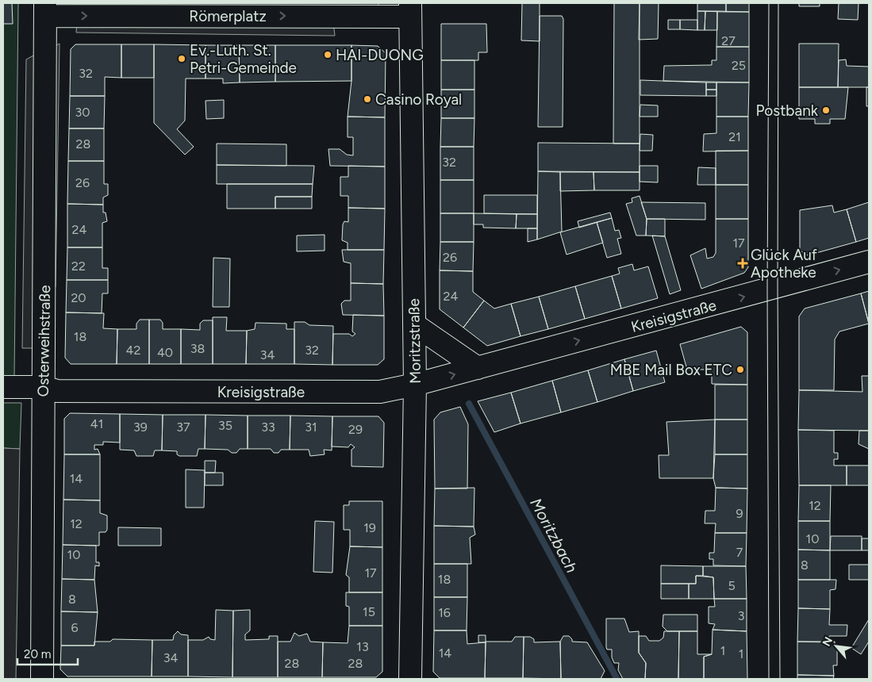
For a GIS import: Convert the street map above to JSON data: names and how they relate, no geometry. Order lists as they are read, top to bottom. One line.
{"streets":{"street":["Römerplatz","Kreisigstraße","Osterweihstraße","Moritzstraße"]},"crossings":[["Römerplatz","Osterweihstraße"],["Römerplatz","Moritzstraße"],["Kreisigstraße","Osterweihstraße"],["Kreisigstraße","Moritzstraße"]],"one_way":["Römerplatz","Kreisigstraße"],"water":["Moritzbach"],"places":{"other":["HAI-DUONG","Ev.-Luth. St. Petri-Gemeinde","Casino Royal","Postbank","MBE Mail Box ETC"],"health":["Glück Auf Apotheke"]},"house_numbers":["27","25","32","30","21","28","32","26","24","17","26","22","24","20","18","38","42","32","40","34","41","35","39","37","33","31","29","14","12","9","12","19","10","7","10","8","17","18","5","8","15","16","3","6","13","1","14","1","34","28","28"],"scale_bar":"20 m","north":"top left"}
